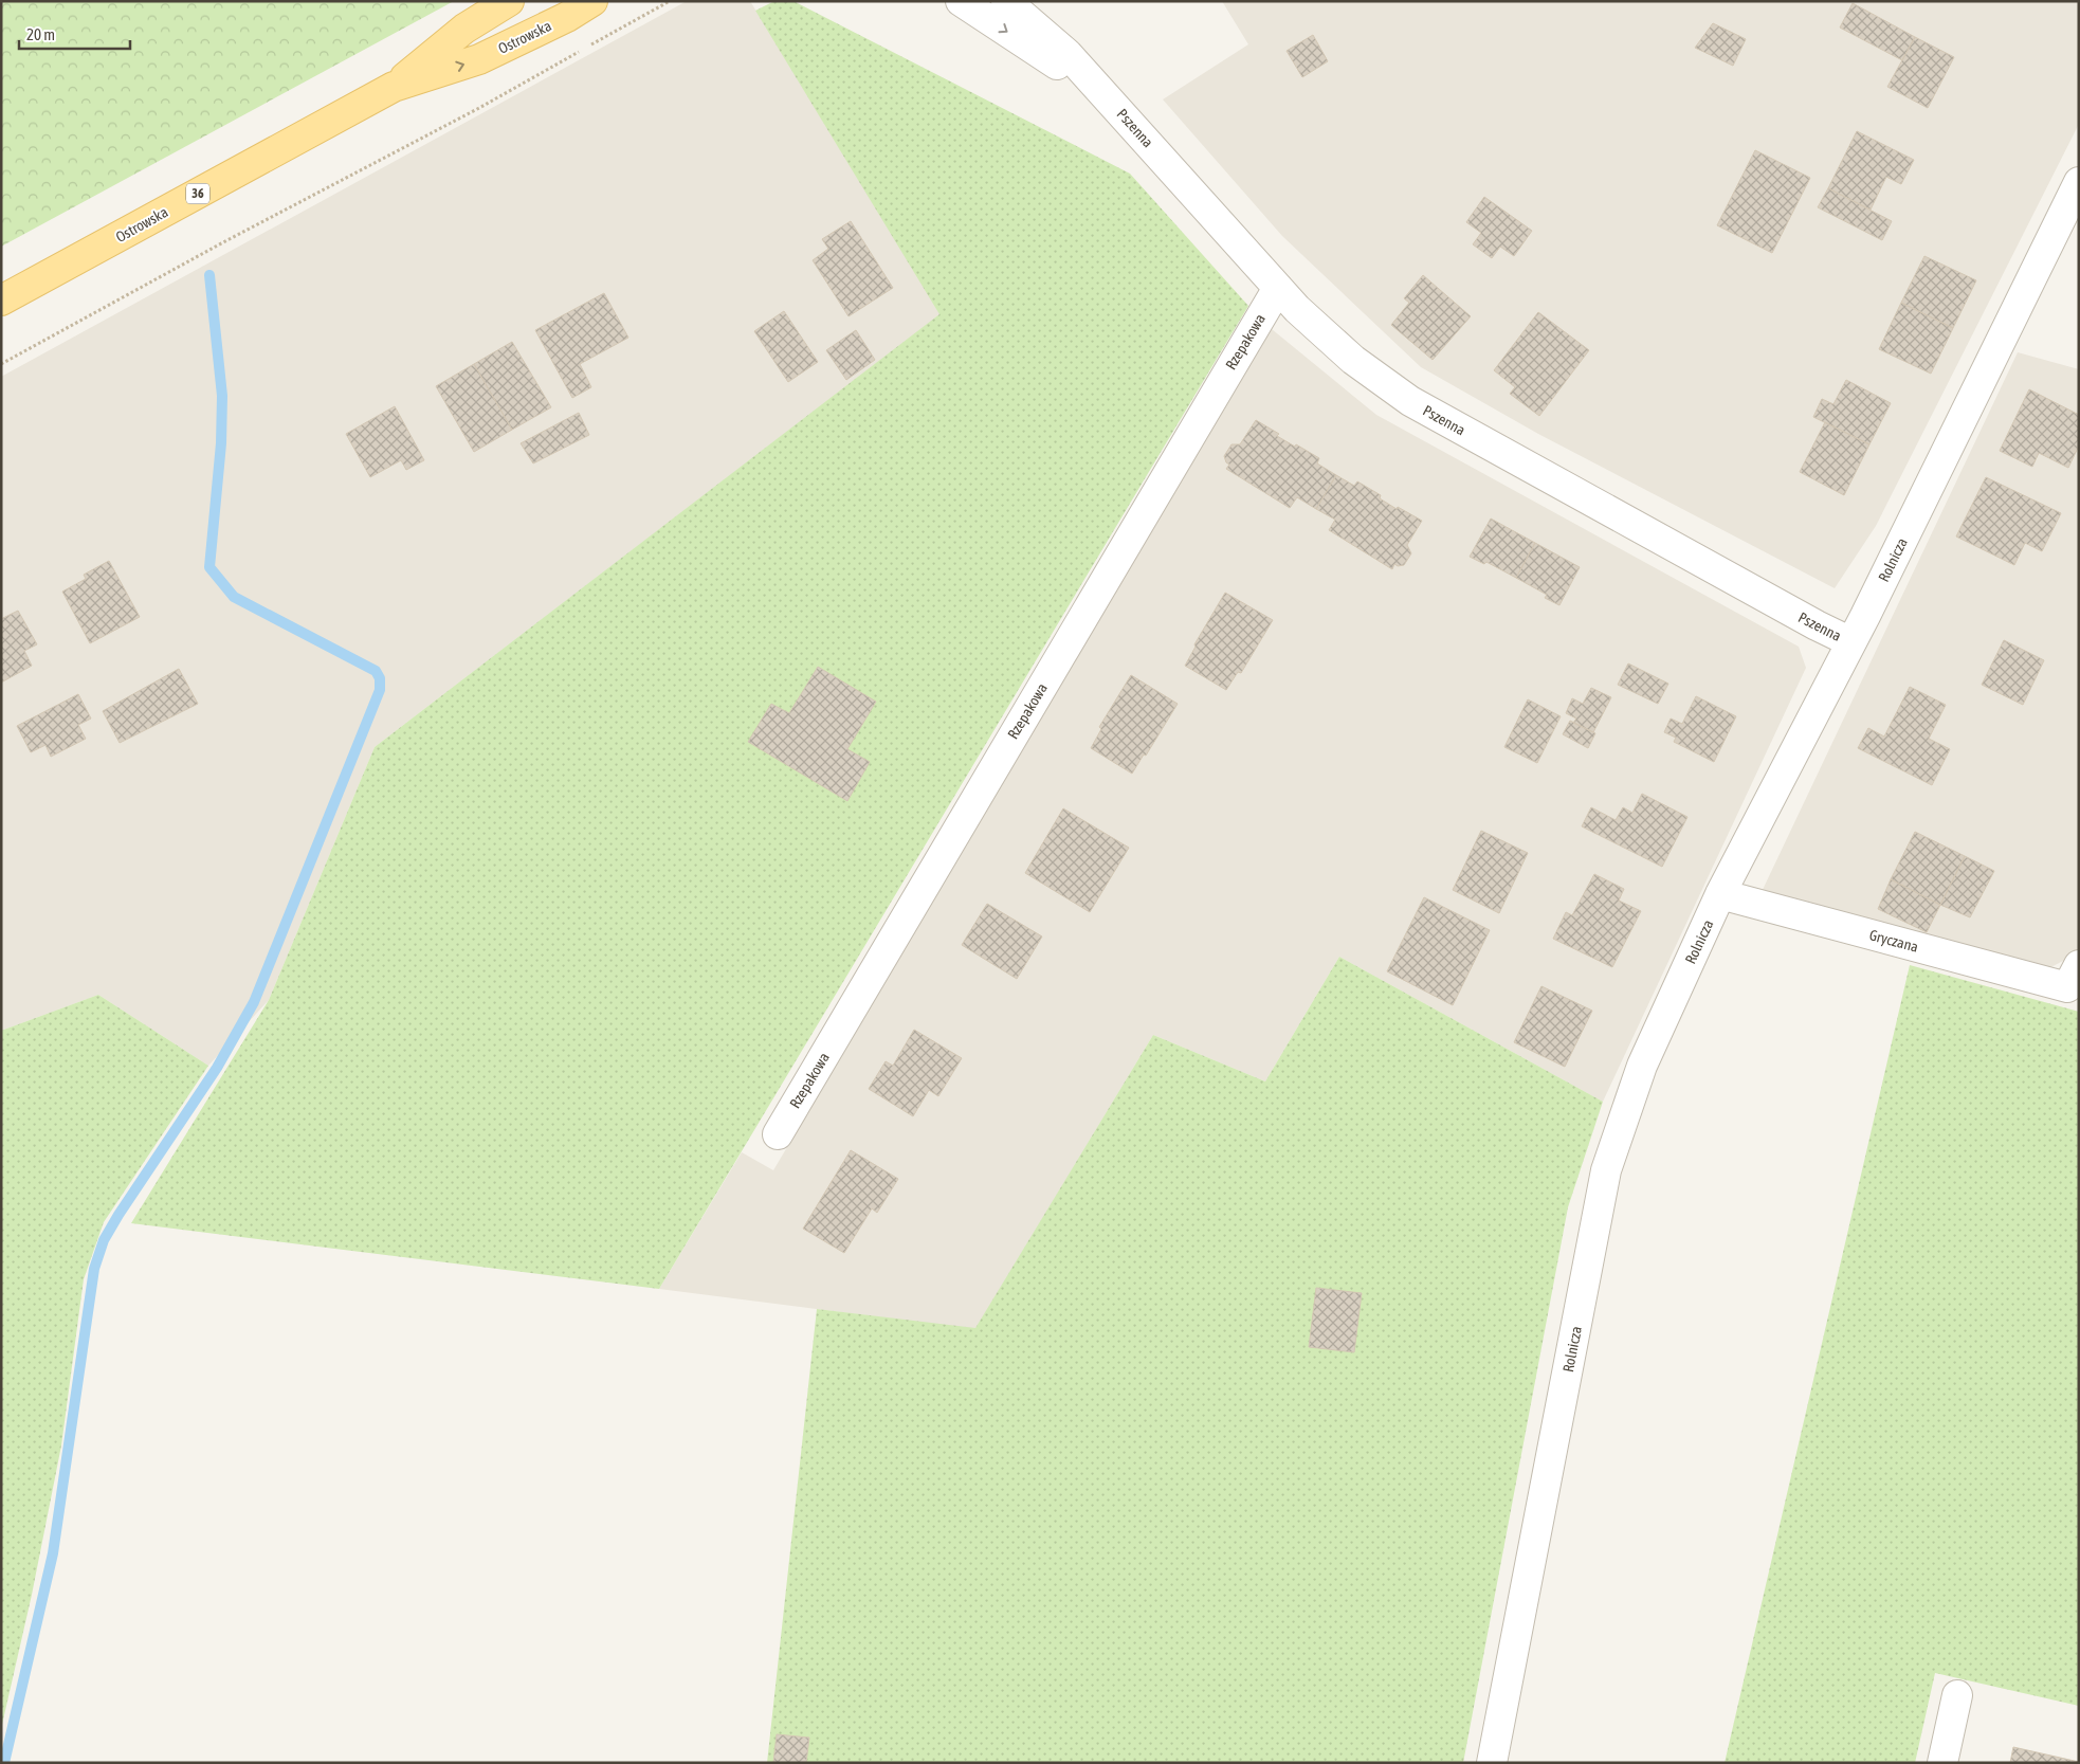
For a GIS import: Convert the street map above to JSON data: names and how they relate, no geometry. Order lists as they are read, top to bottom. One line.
{"streets":{"main road":["Ostrowska","36"],"street":["Pszenna","Rzepakowa","Rolnicza","Gryczana"]},"crossings":[["Pszenna","Rzepakowa"],["Pszenna","Rolnicza"],["Rolnicza","Gryczana"]],"scale_bar":"20 m"}
